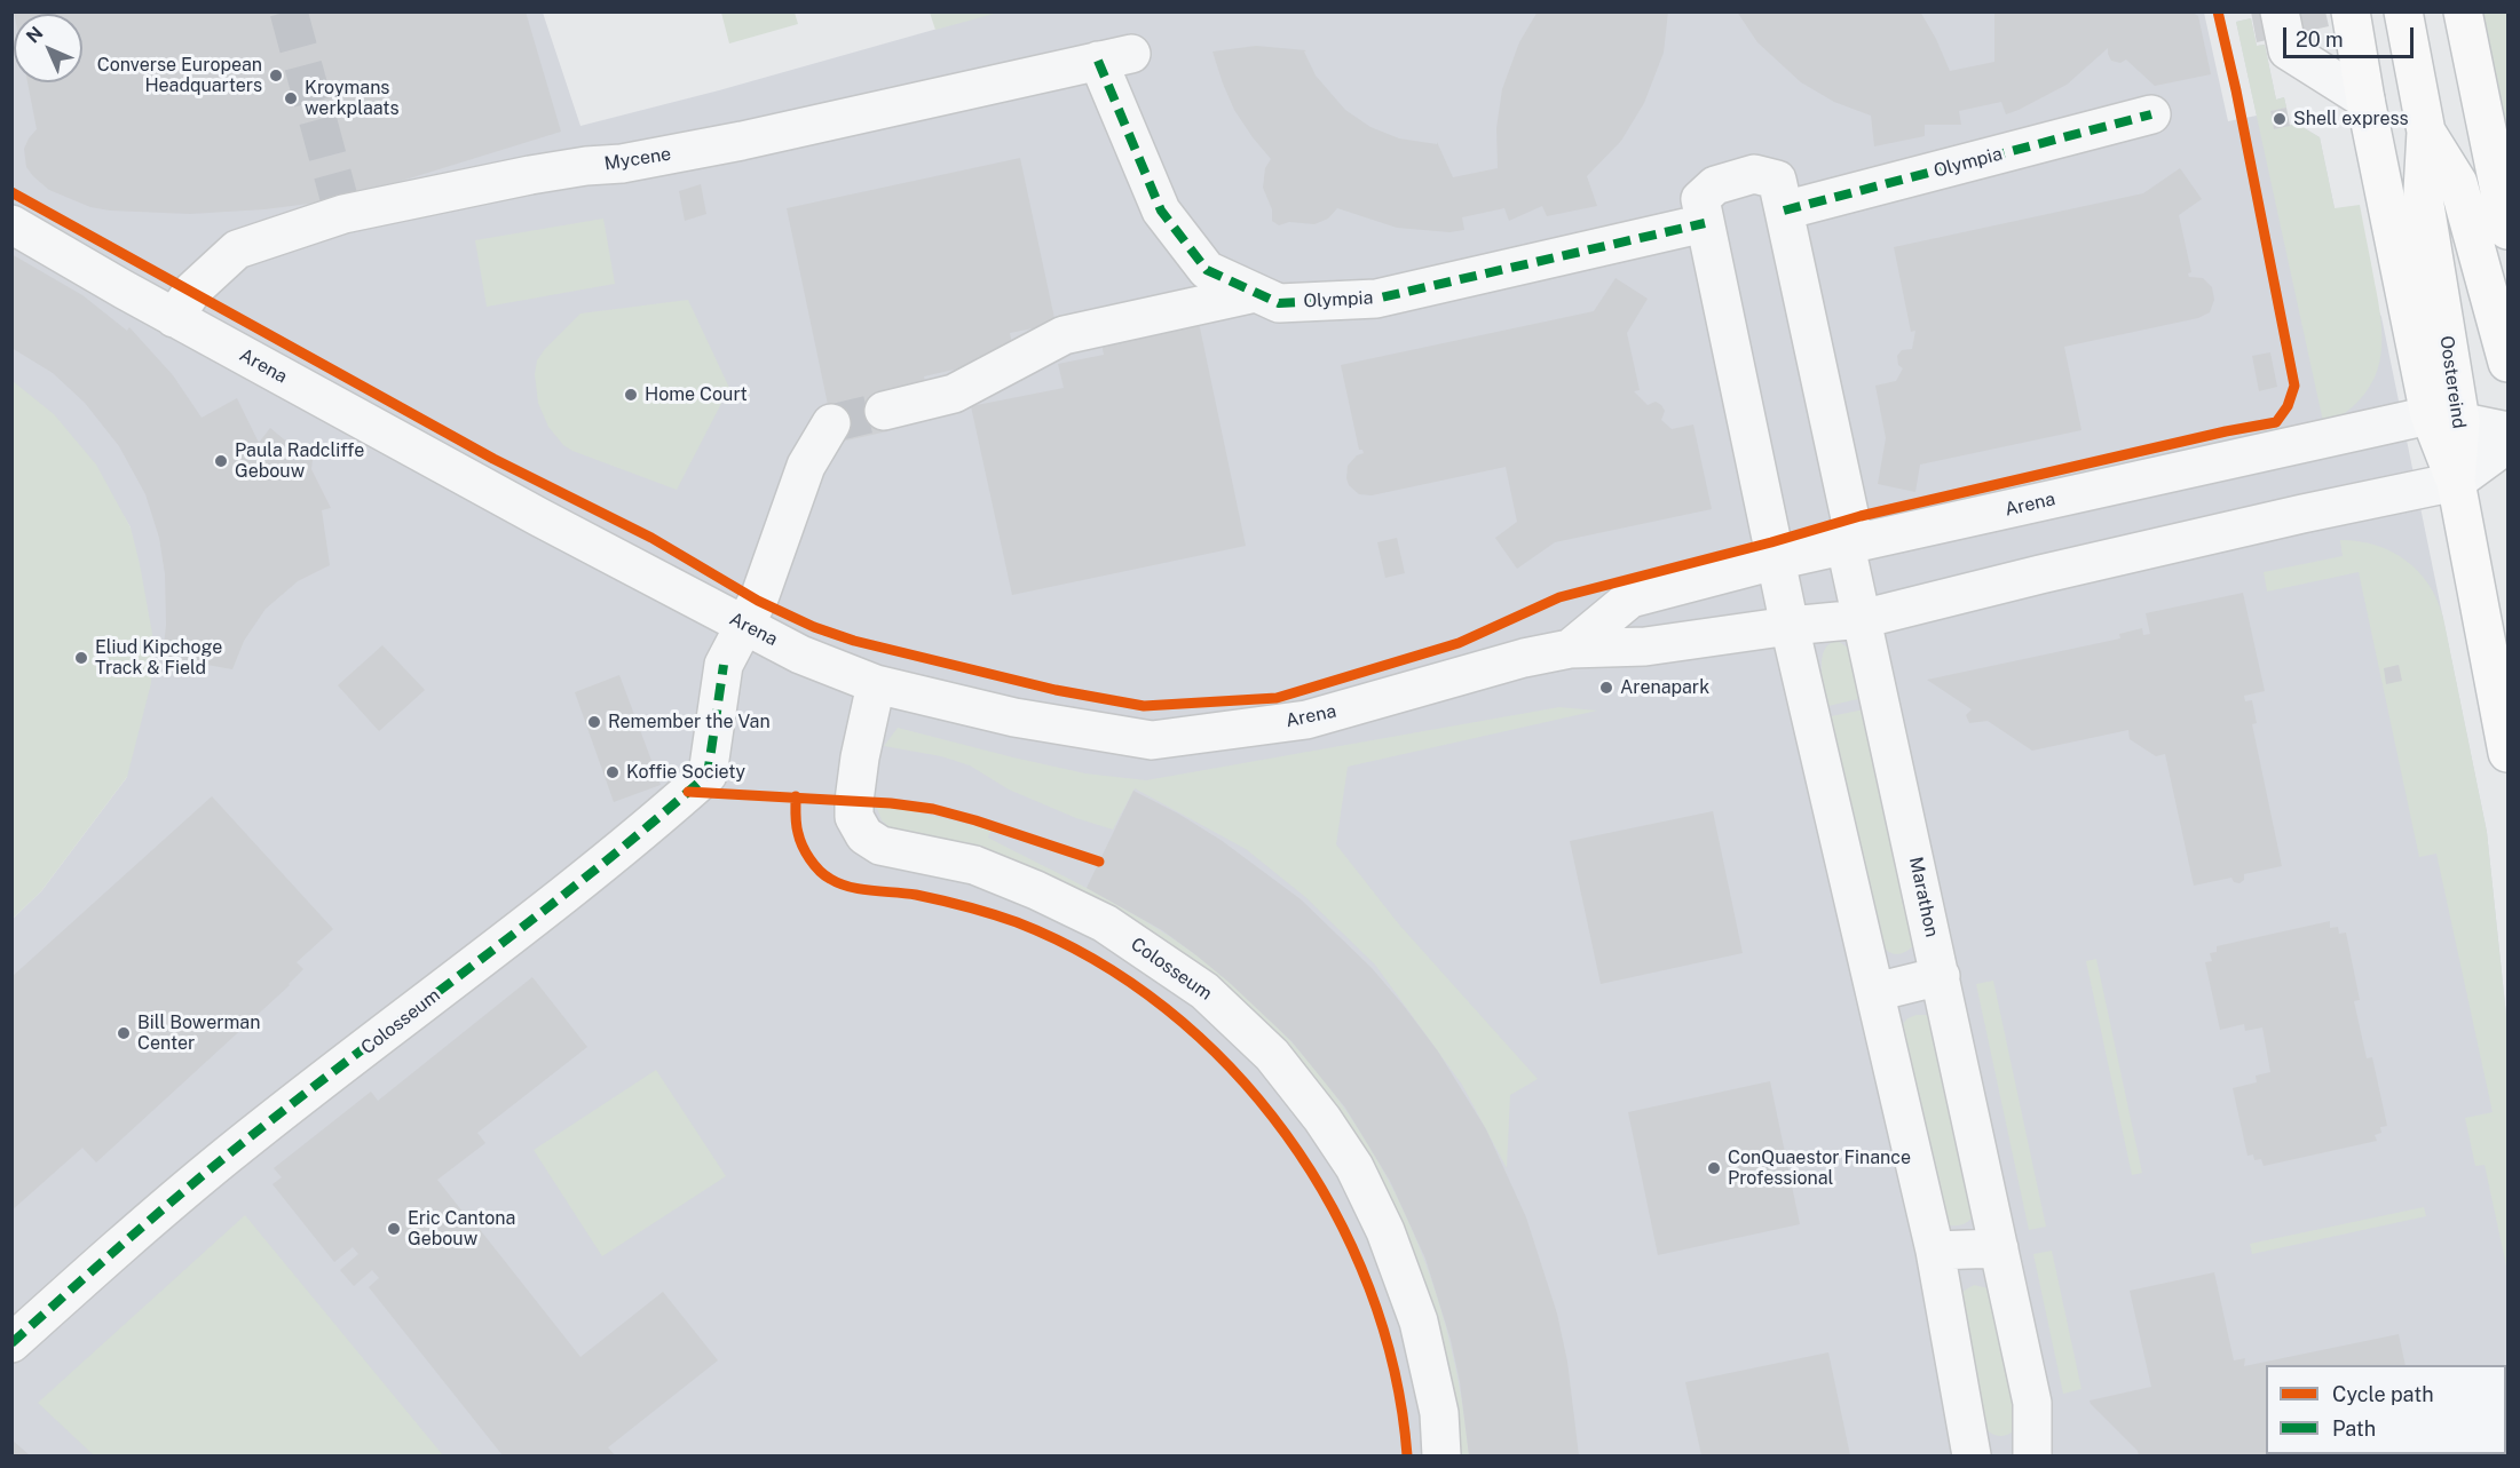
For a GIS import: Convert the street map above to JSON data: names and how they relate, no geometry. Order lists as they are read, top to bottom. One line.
{"streets":{"main road":["Oostereind"],"street":["Mycene","Olympia","Arena","Marathon","Colosseum"]},"crossings":[["Mycene","Olympia"],["Mycene","Arena"],["Arena","Oostereind"],["Arena","Marathon"],["Arena","Colosseum"]],"places":["Converse European Headquarters","Kroymans werkplaats","Shell express","Home Court","Paula Radcliffe Gebouw","Eliud Kipchoge Track & Field","Arenapark","Remember the Van","Koffie Society","Bill Bowerman Center","ConQuaestor Finance Professional","Eric Cantona Gebouw"],"legend":["Cycle path","Path"],"scale_bar":"20 m","north":"top left"}
